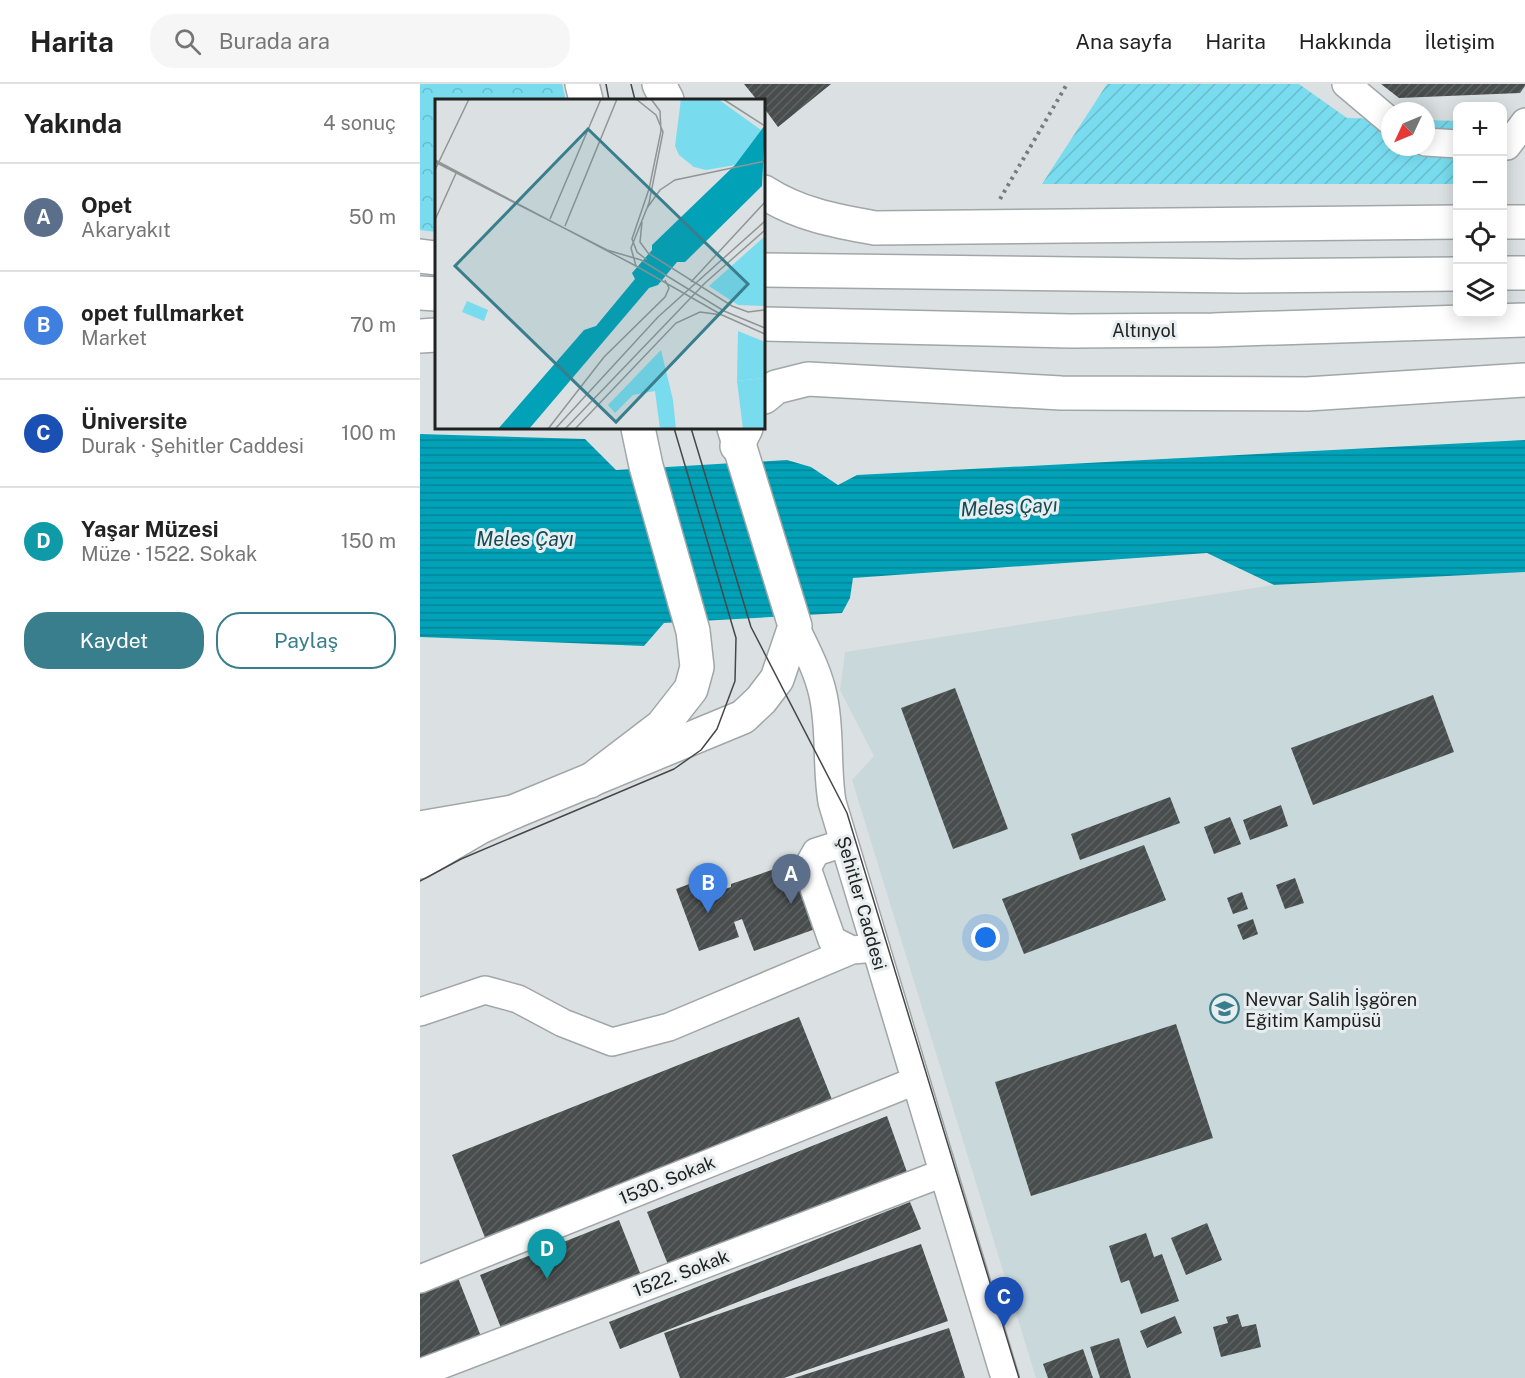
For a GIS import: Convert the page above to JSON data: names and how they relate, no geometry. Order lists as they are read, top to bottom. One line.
{"streets":{"main road":["Altınyol","Şehitler Caddesi"],"street":["1530. Sokak","1522. Sokak"]},"crossings":[["Şehitler Caddesi","1530. Sokak"],["Şehitler Caddesi","1522. Sokak"]],"water":["Meles Çayı"],"places":{"school or university":["Nevvar Salih İşgören Eğitim Kampüsü"]},"north":"bottom left","page":{"header":"Harita","search":"Burada ara","nav":["Ana sayfa","Harita","Hakkında","İletişim"],"heading":["Yakında","4 sonuç"],"map_buttons":["+","−"],"list":[{"mark":"A","name":"Opet","note":"Akaryakıt","value":"50 m"},{"mark":"B","name":"opet fullmarket","note":"Market","value":"70 m"},{"mark":"C","name":"Üniversite","note":"Durak · Şehitler Caddesi","value":"100 m"},{"mark":"D","name":"Yaşar Müzesi","note":"Müze · 1522. Sokak","value":"150 m"}],"buttons":["Kaydet","Paylaş"],"pins":["A","B","D","C"]}}
